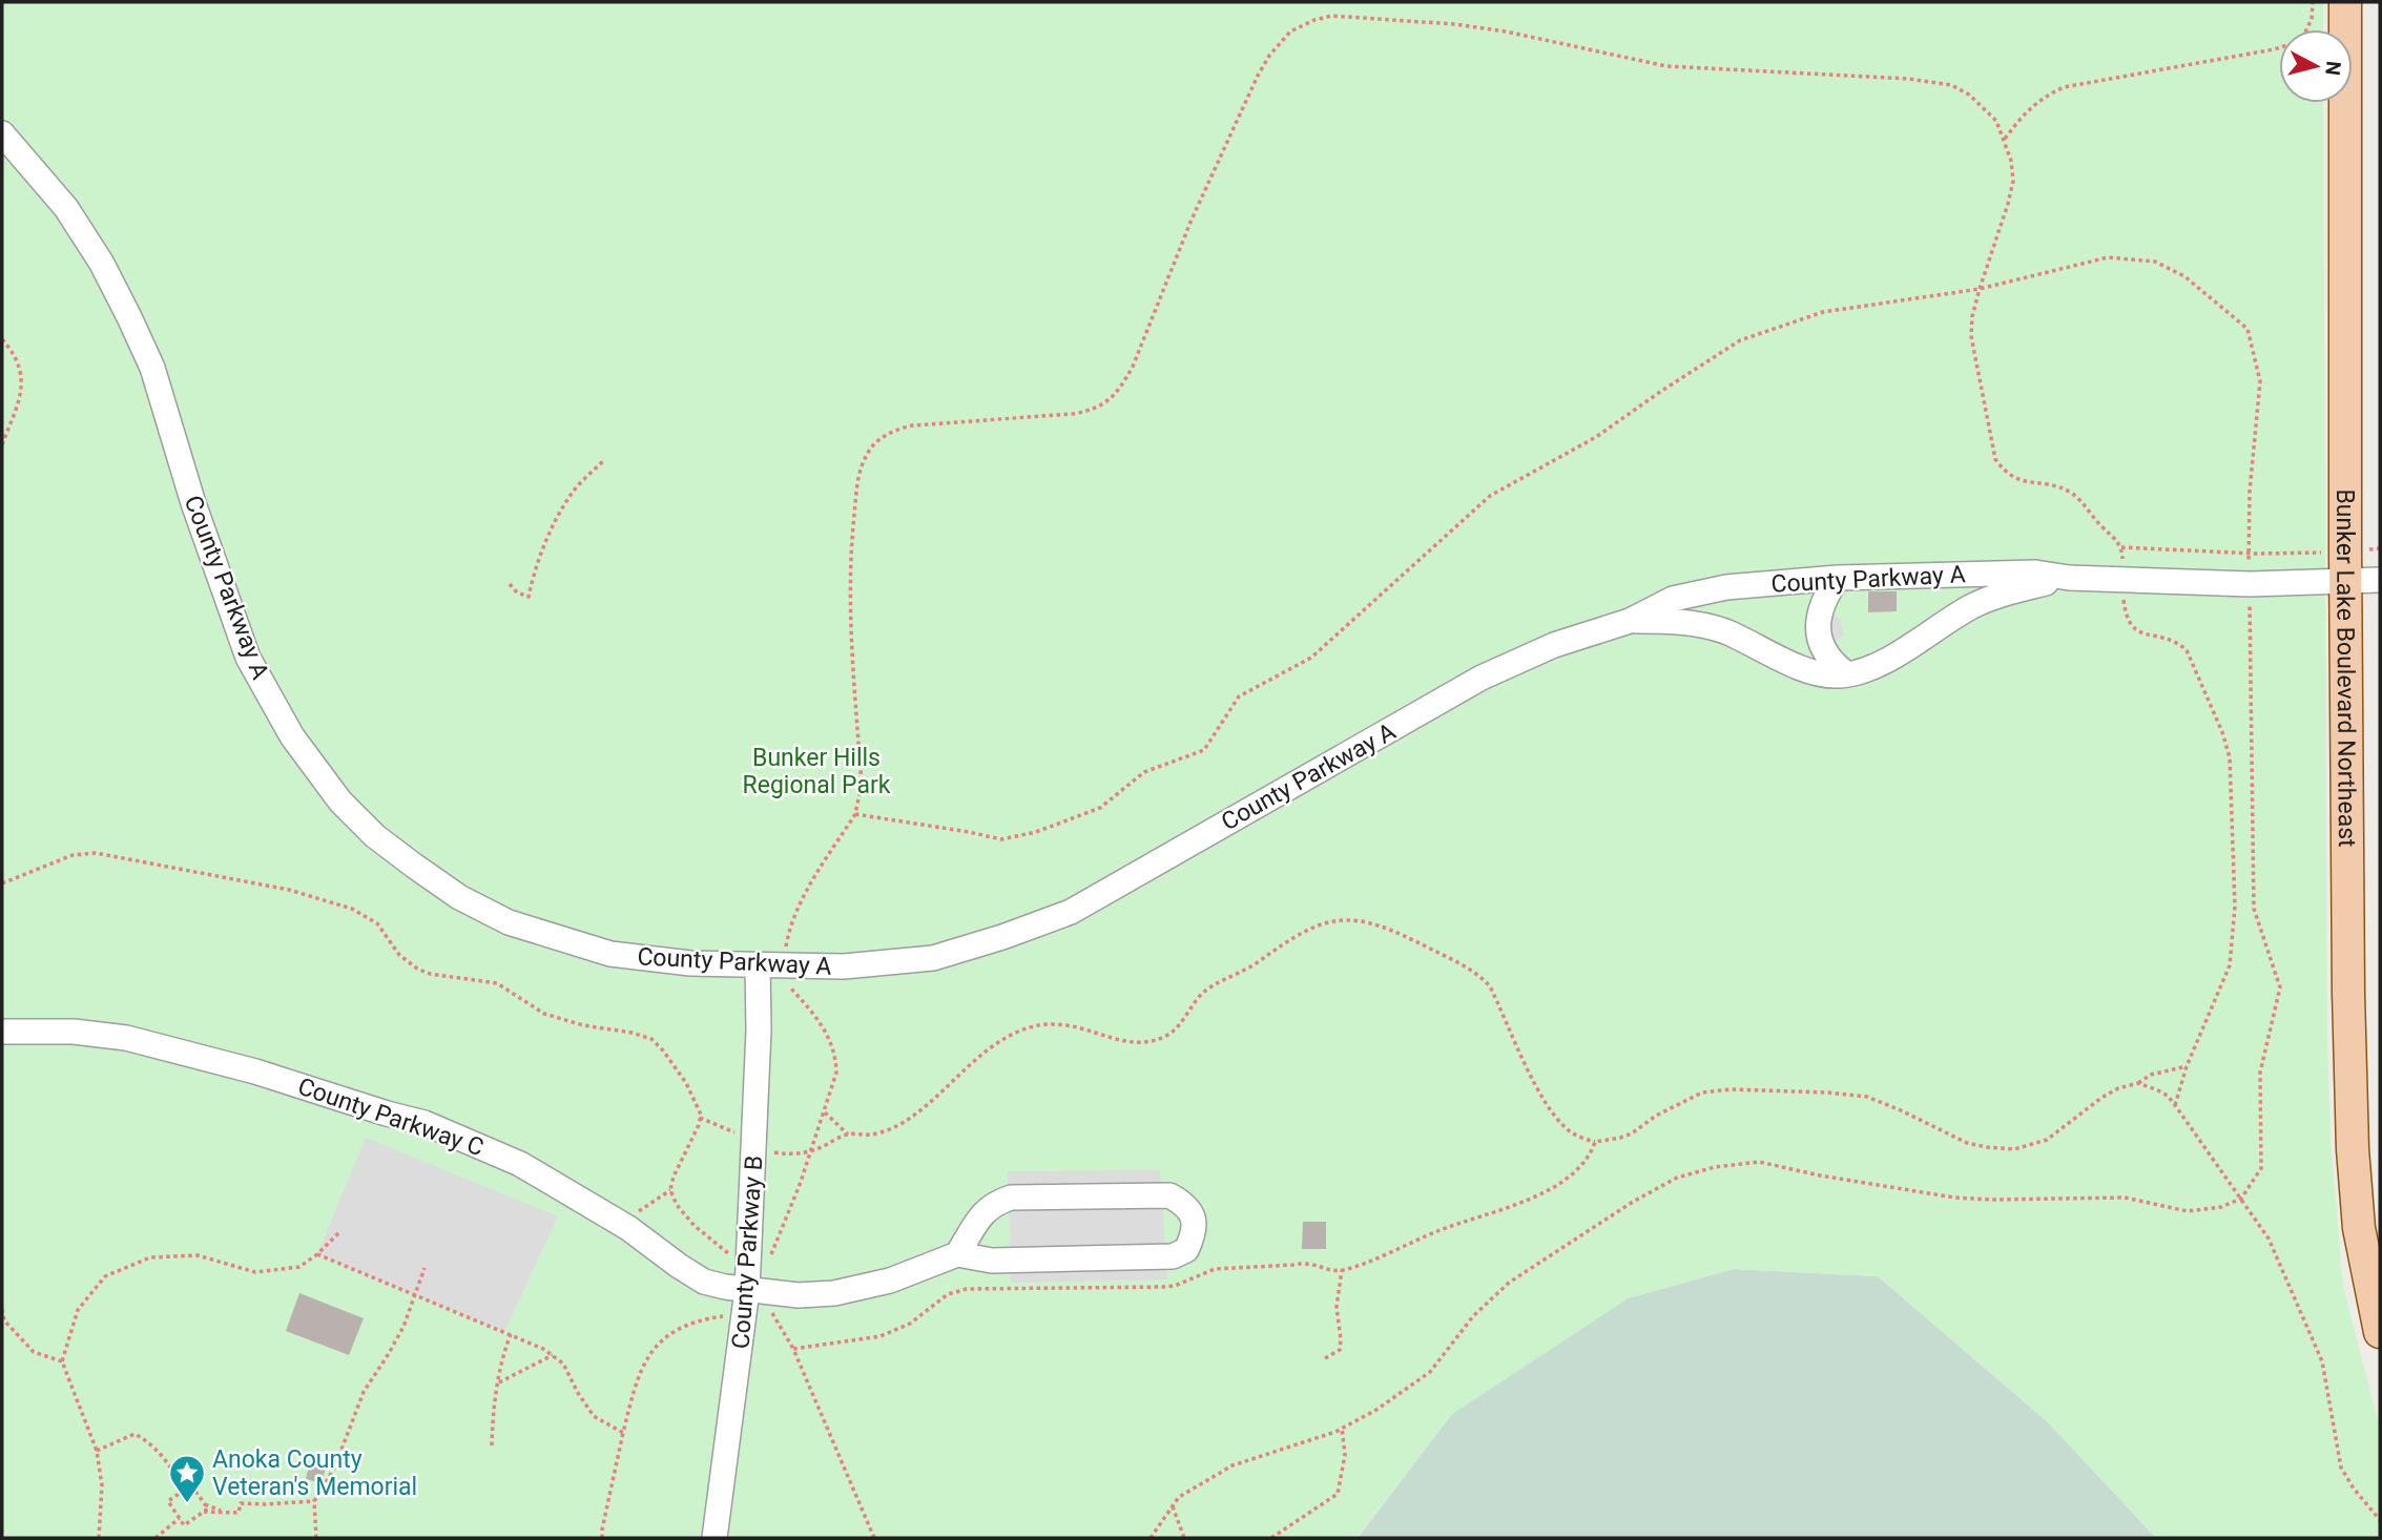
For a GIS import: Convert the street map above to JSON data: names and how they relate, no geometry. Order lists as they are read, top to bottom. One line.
{"streets":{"main road":["Bunker Lake Boulevard Northeast"],"street":["County Parkway A","County Parkway C","County Parkway B"]},"crossings":[["County Parkway A","Bunker Lake Boulevard Northeast"],["County Parkway A","County Parkway B"],["County Parkway C","County Parkway B"]],"parks":["Bunker Hills Regional Park"],"places":{"place":["Anoka County Veteran's Memorial"]},"north":"right"}
